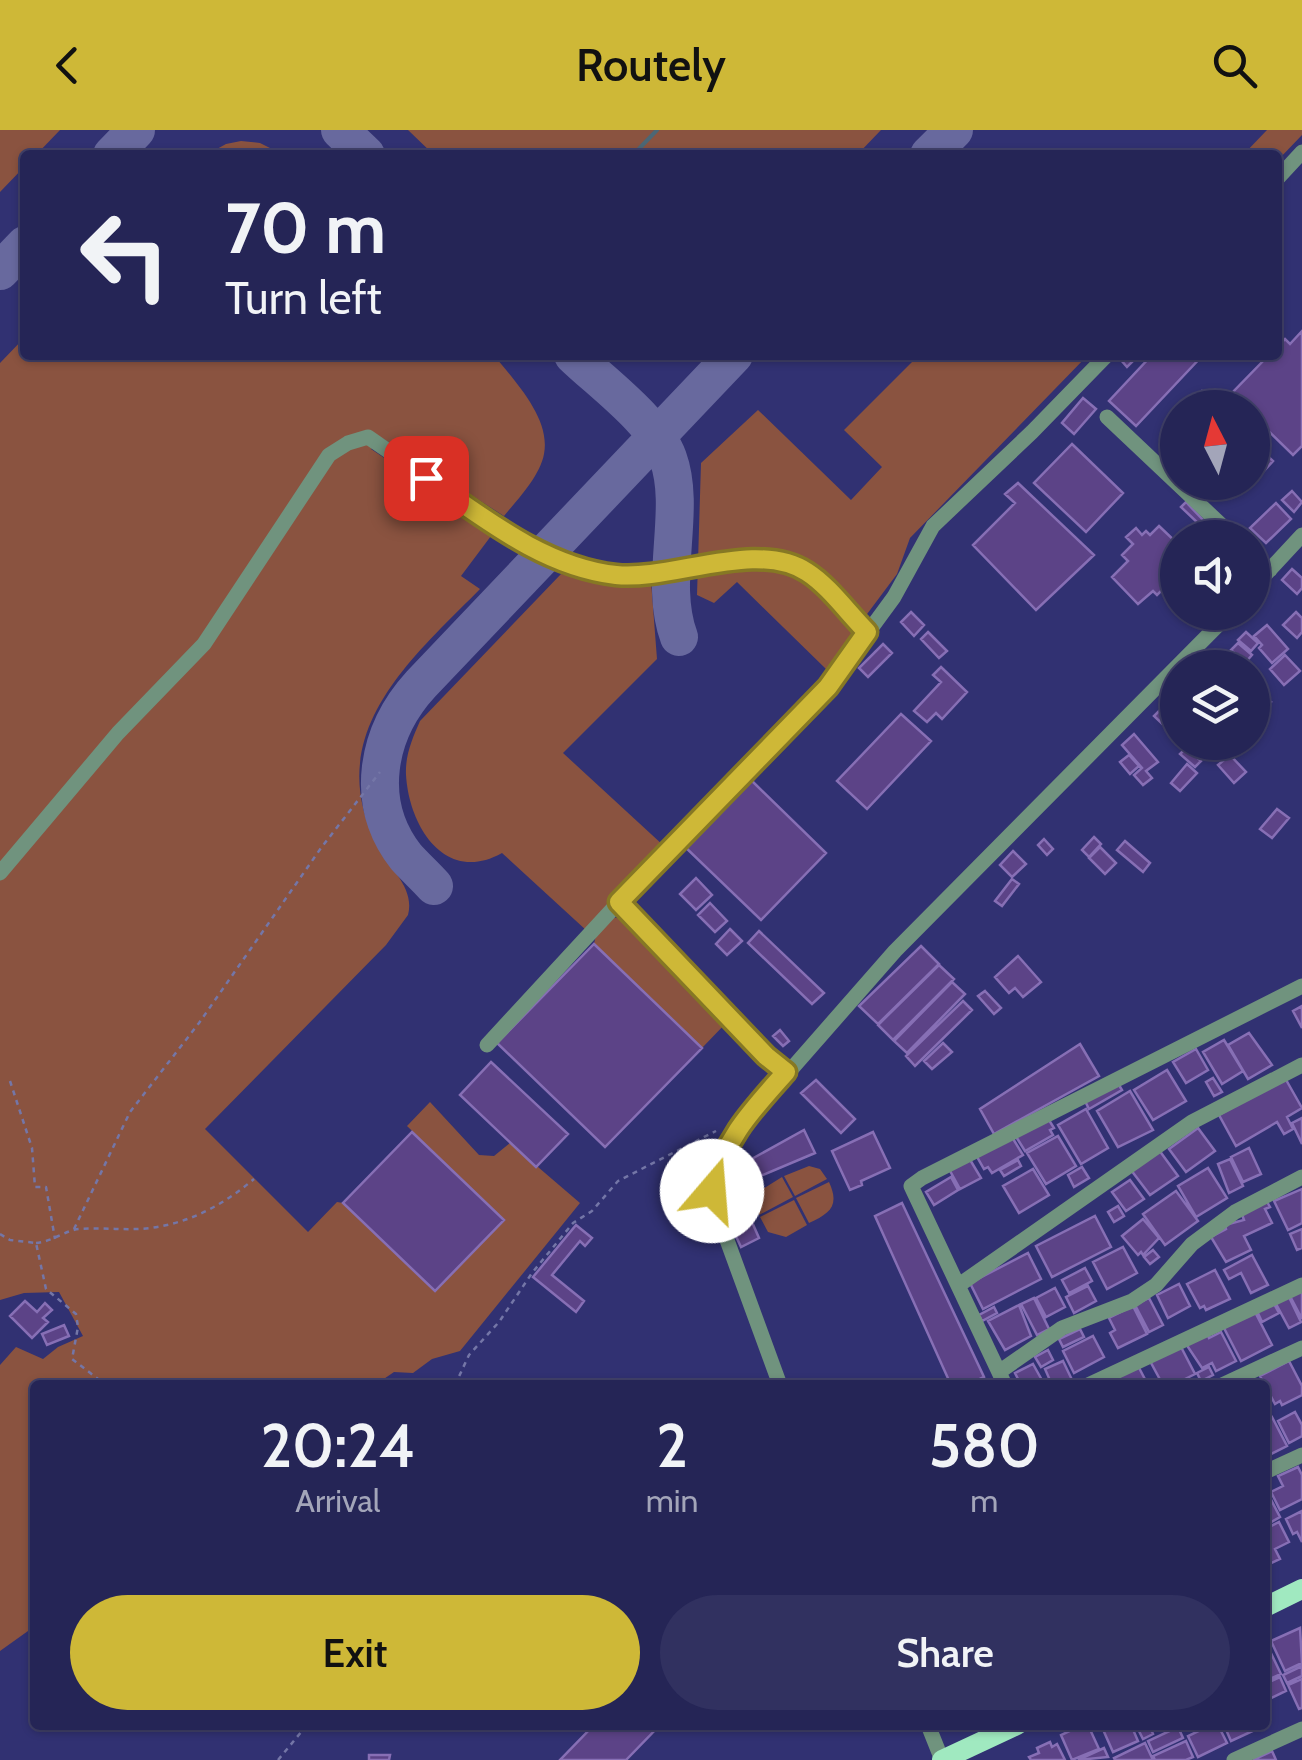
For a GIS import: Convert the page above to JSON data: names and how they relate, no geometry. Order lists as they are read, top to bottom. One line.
{"north":"top","page":{"header":"Routely","turn":["70 m","Turn left"],"eta":["20:24","Arrival","2","min","580","m"],"buttons":["Exit","Share"]}}
